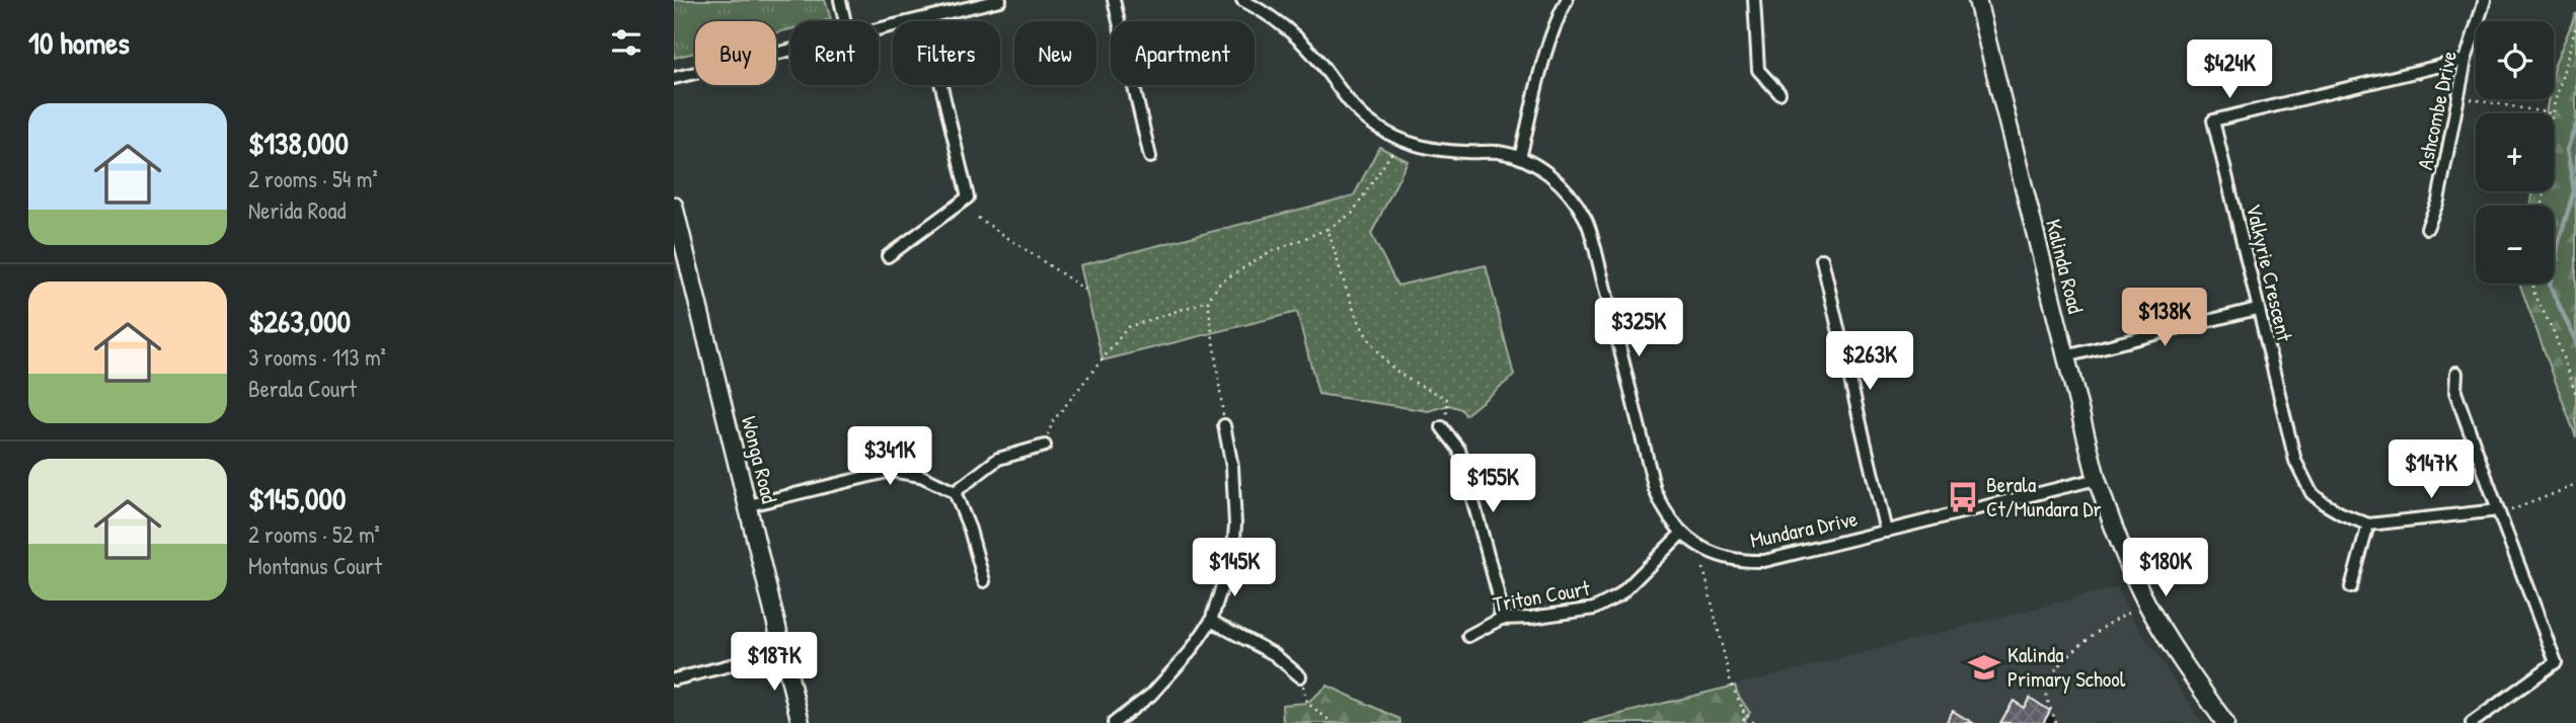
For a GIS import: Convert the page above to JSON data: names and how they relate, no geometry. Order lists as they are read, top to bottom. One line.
{"streets":{"street":["Ashcombe Drive","Kalinda Road","Valkyrie Crescent","Wonga Road","Mundara Drive","Triton Court"]},"crossings":[["Ashcombe Drive","Valkyrie Crescent"],["Kalinda Road","Mundara Drive"],["Mundara Drive","Triton Court"]],"places":{"bus stop":["Berala Ct/Mundara Dr"],"school or university":["Kalinda Primary School"]},"page":{"heading":"10 homes","map_buttons":["+","−"],"chip":["Buy","Rent","Filters","New","Apartment"],"price":["$424K","$138K","$325K","$263K","$341K","$147K","$155K","$145K","$180K","$187K"],"list":[{"name":"$138,000","note":"2 rooms · 54 m² · Nerida Road"},{"name":"$263,000","note":"3 rooms · 113 m² · Berala Court"},{"name":"$145,000","note":"2 rooms · 52 m² · Montanus Court"}]}}
